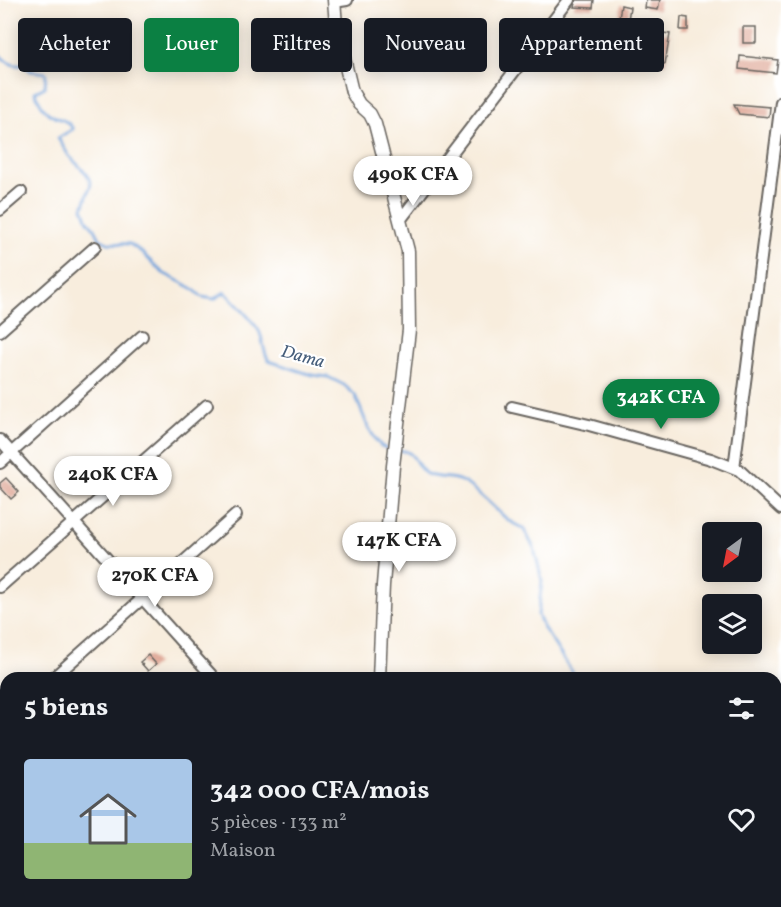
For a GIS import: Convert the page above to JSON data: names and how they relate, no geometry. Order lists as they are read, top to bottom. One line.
{"water":["Dama"],"north":"bottom left","page":{"chip":["Acheter","Louer","Filtres","Nouveau","Appartement"],"price":["490K CFA","342K CFA","240K CFA","147K CFA","270K CFA"],"heading":"5 biens","list":[{"name":"342 000 CFA/mois","note":"5 pièces · 133 m² · Maison"}]}}
